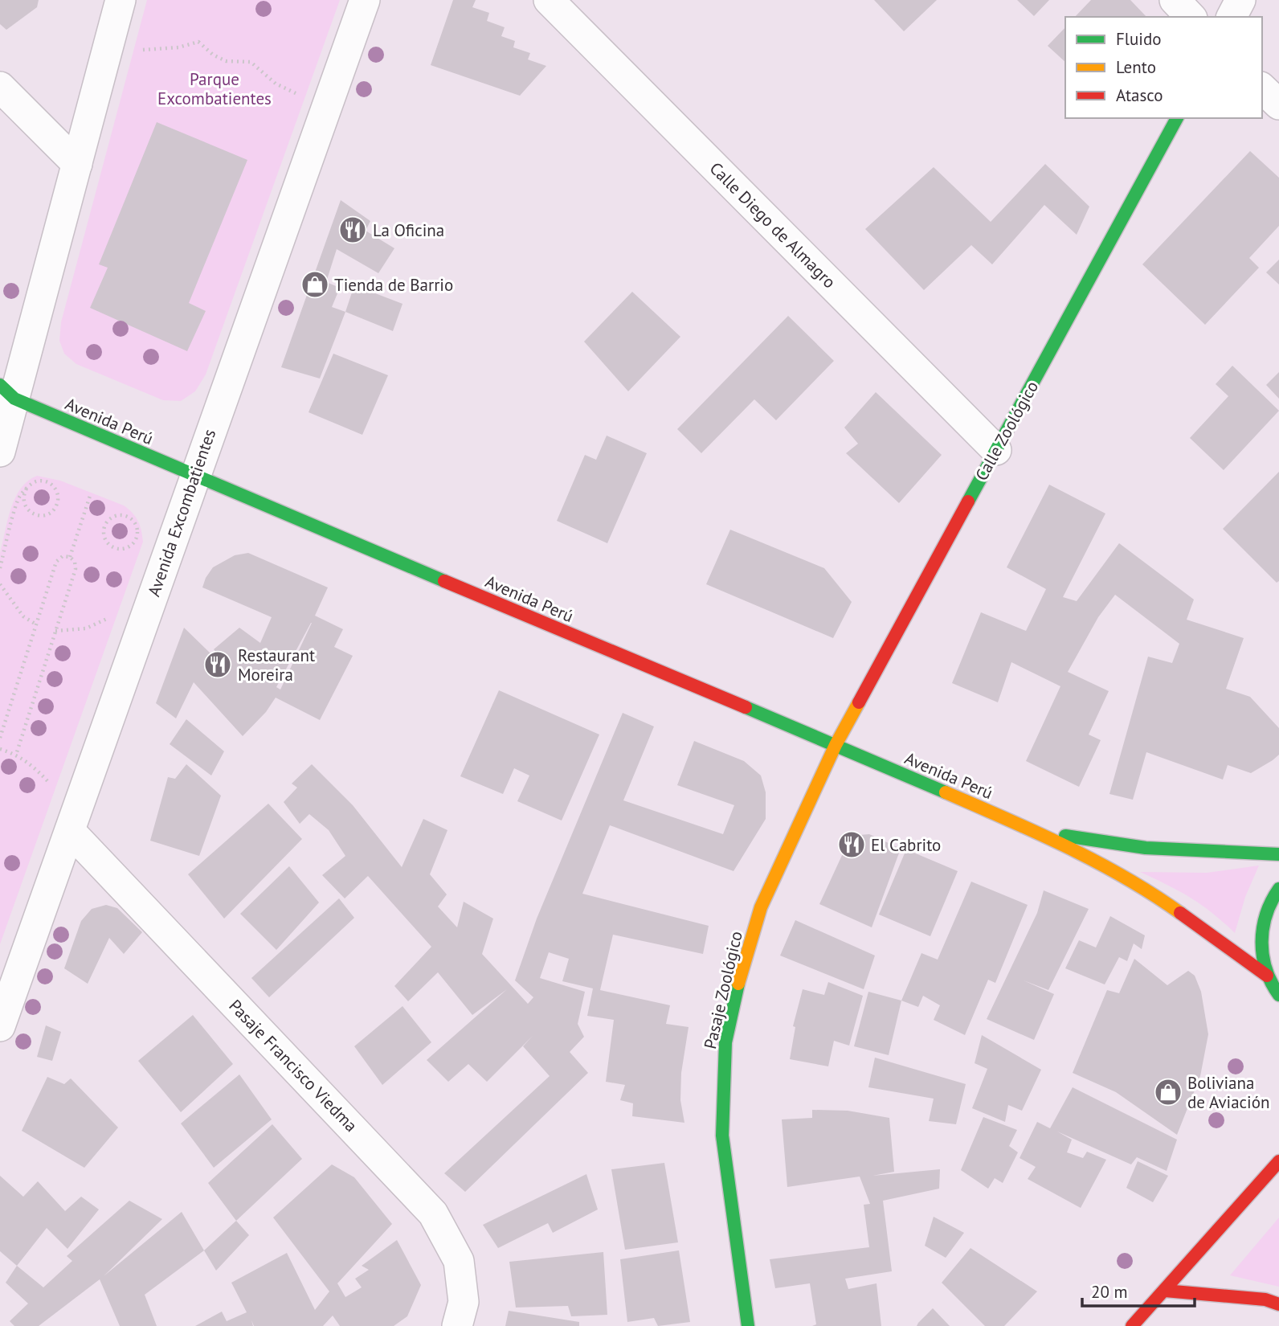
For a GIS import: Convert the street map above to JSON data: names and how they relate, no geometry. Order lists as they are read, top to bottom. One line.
{"streets":{"main road":["Avenida Perú","Calle Zoológico","Pasaje Zoológico"],"street":["Calle Diego de Almagro","Avenida Excombatientes","Pasaje Francisco Viedma"]},"crossings":[["Calle Diego de Almagro","Calle Zoológico"],["Avenida Perú","Calle Zoológico"],["Avenida Perú","Avenida Excombatientes"],["Avenida Perú","Pasaje Zoológico"],["Calle Zoológico","Pasaje Zoológico"],["Avenida Excombatientes","Pasaje Francisco Viedma"]],"parks":["Parque Excombatientes"],"places":{"restaurant":["La Oficina","Restaurant Moreira","El Cabrito"],"shop":["Tienda de Barrio","Boliviana de Aviación"]},"legend":["Fluido","Lento","Atasco"],"scale_bar":"20 m"}
